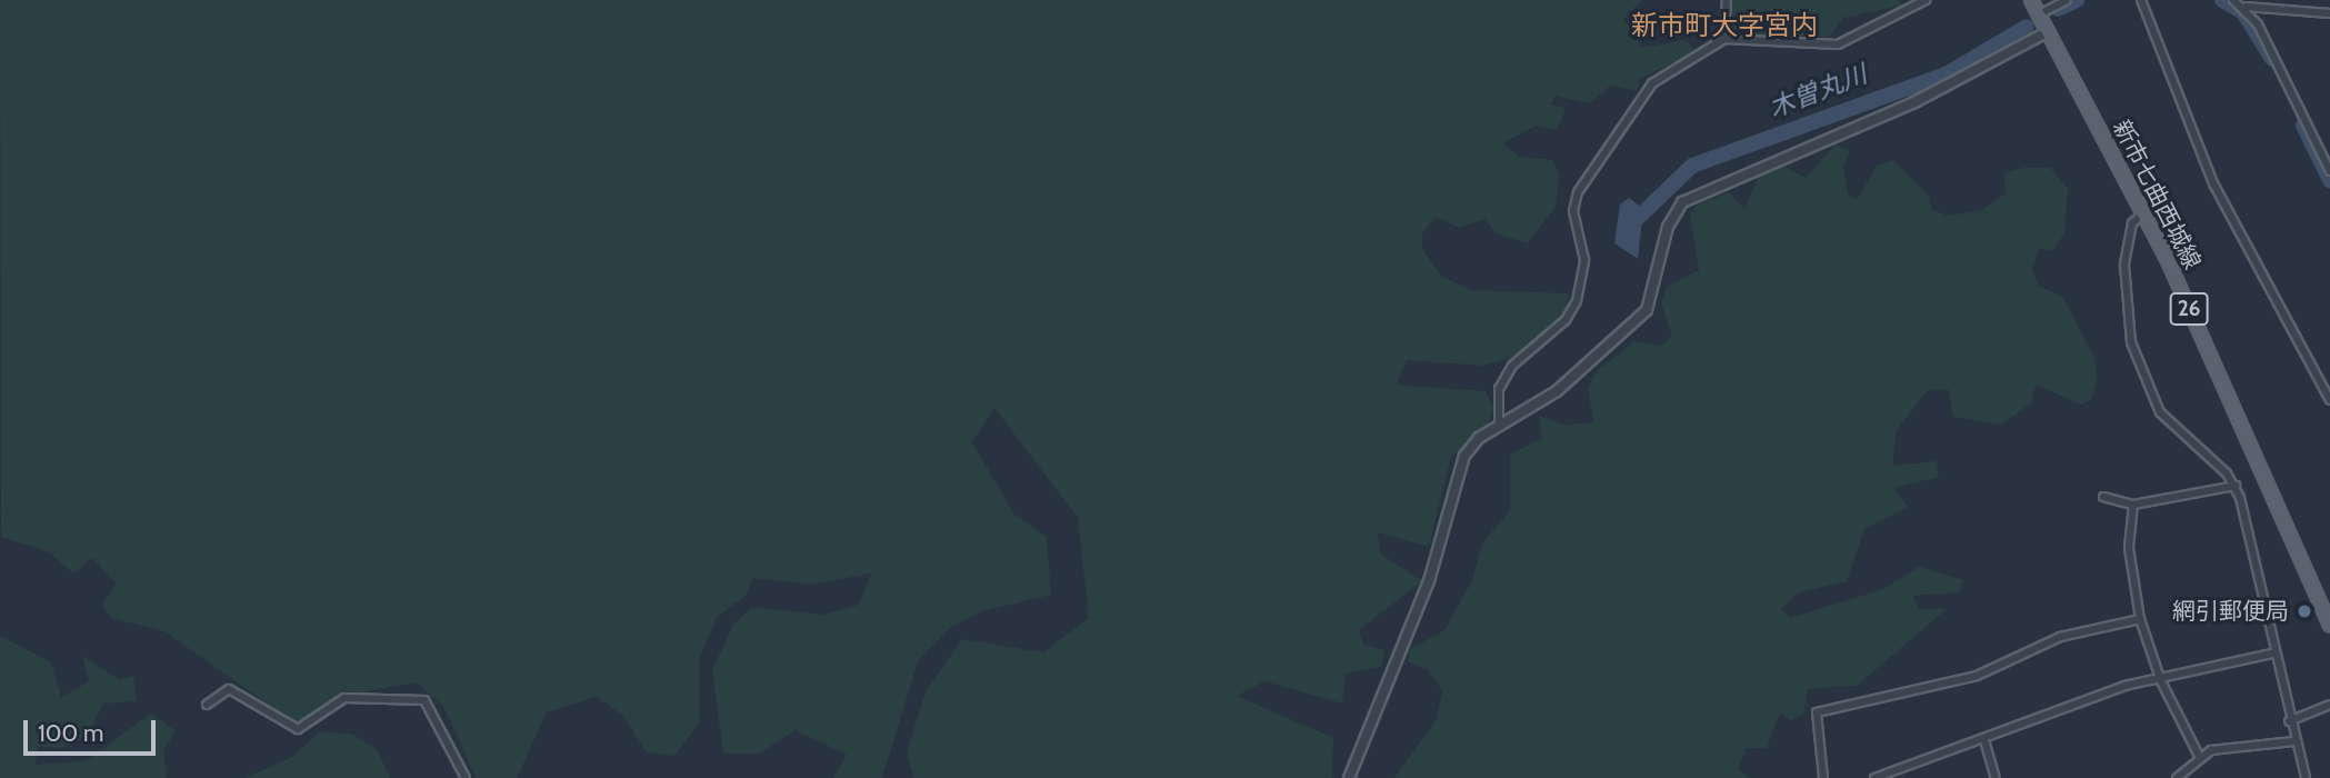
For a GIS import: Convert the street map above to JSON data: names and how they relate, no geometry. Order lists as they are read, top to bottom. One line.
{"streets":{"main road":["新市七曲西城線","26"]},"districts":["新市町大字宮内"],"water":["木曽丸川"],"places":["網引郵便局"],"scale_bar":"100 m"}
